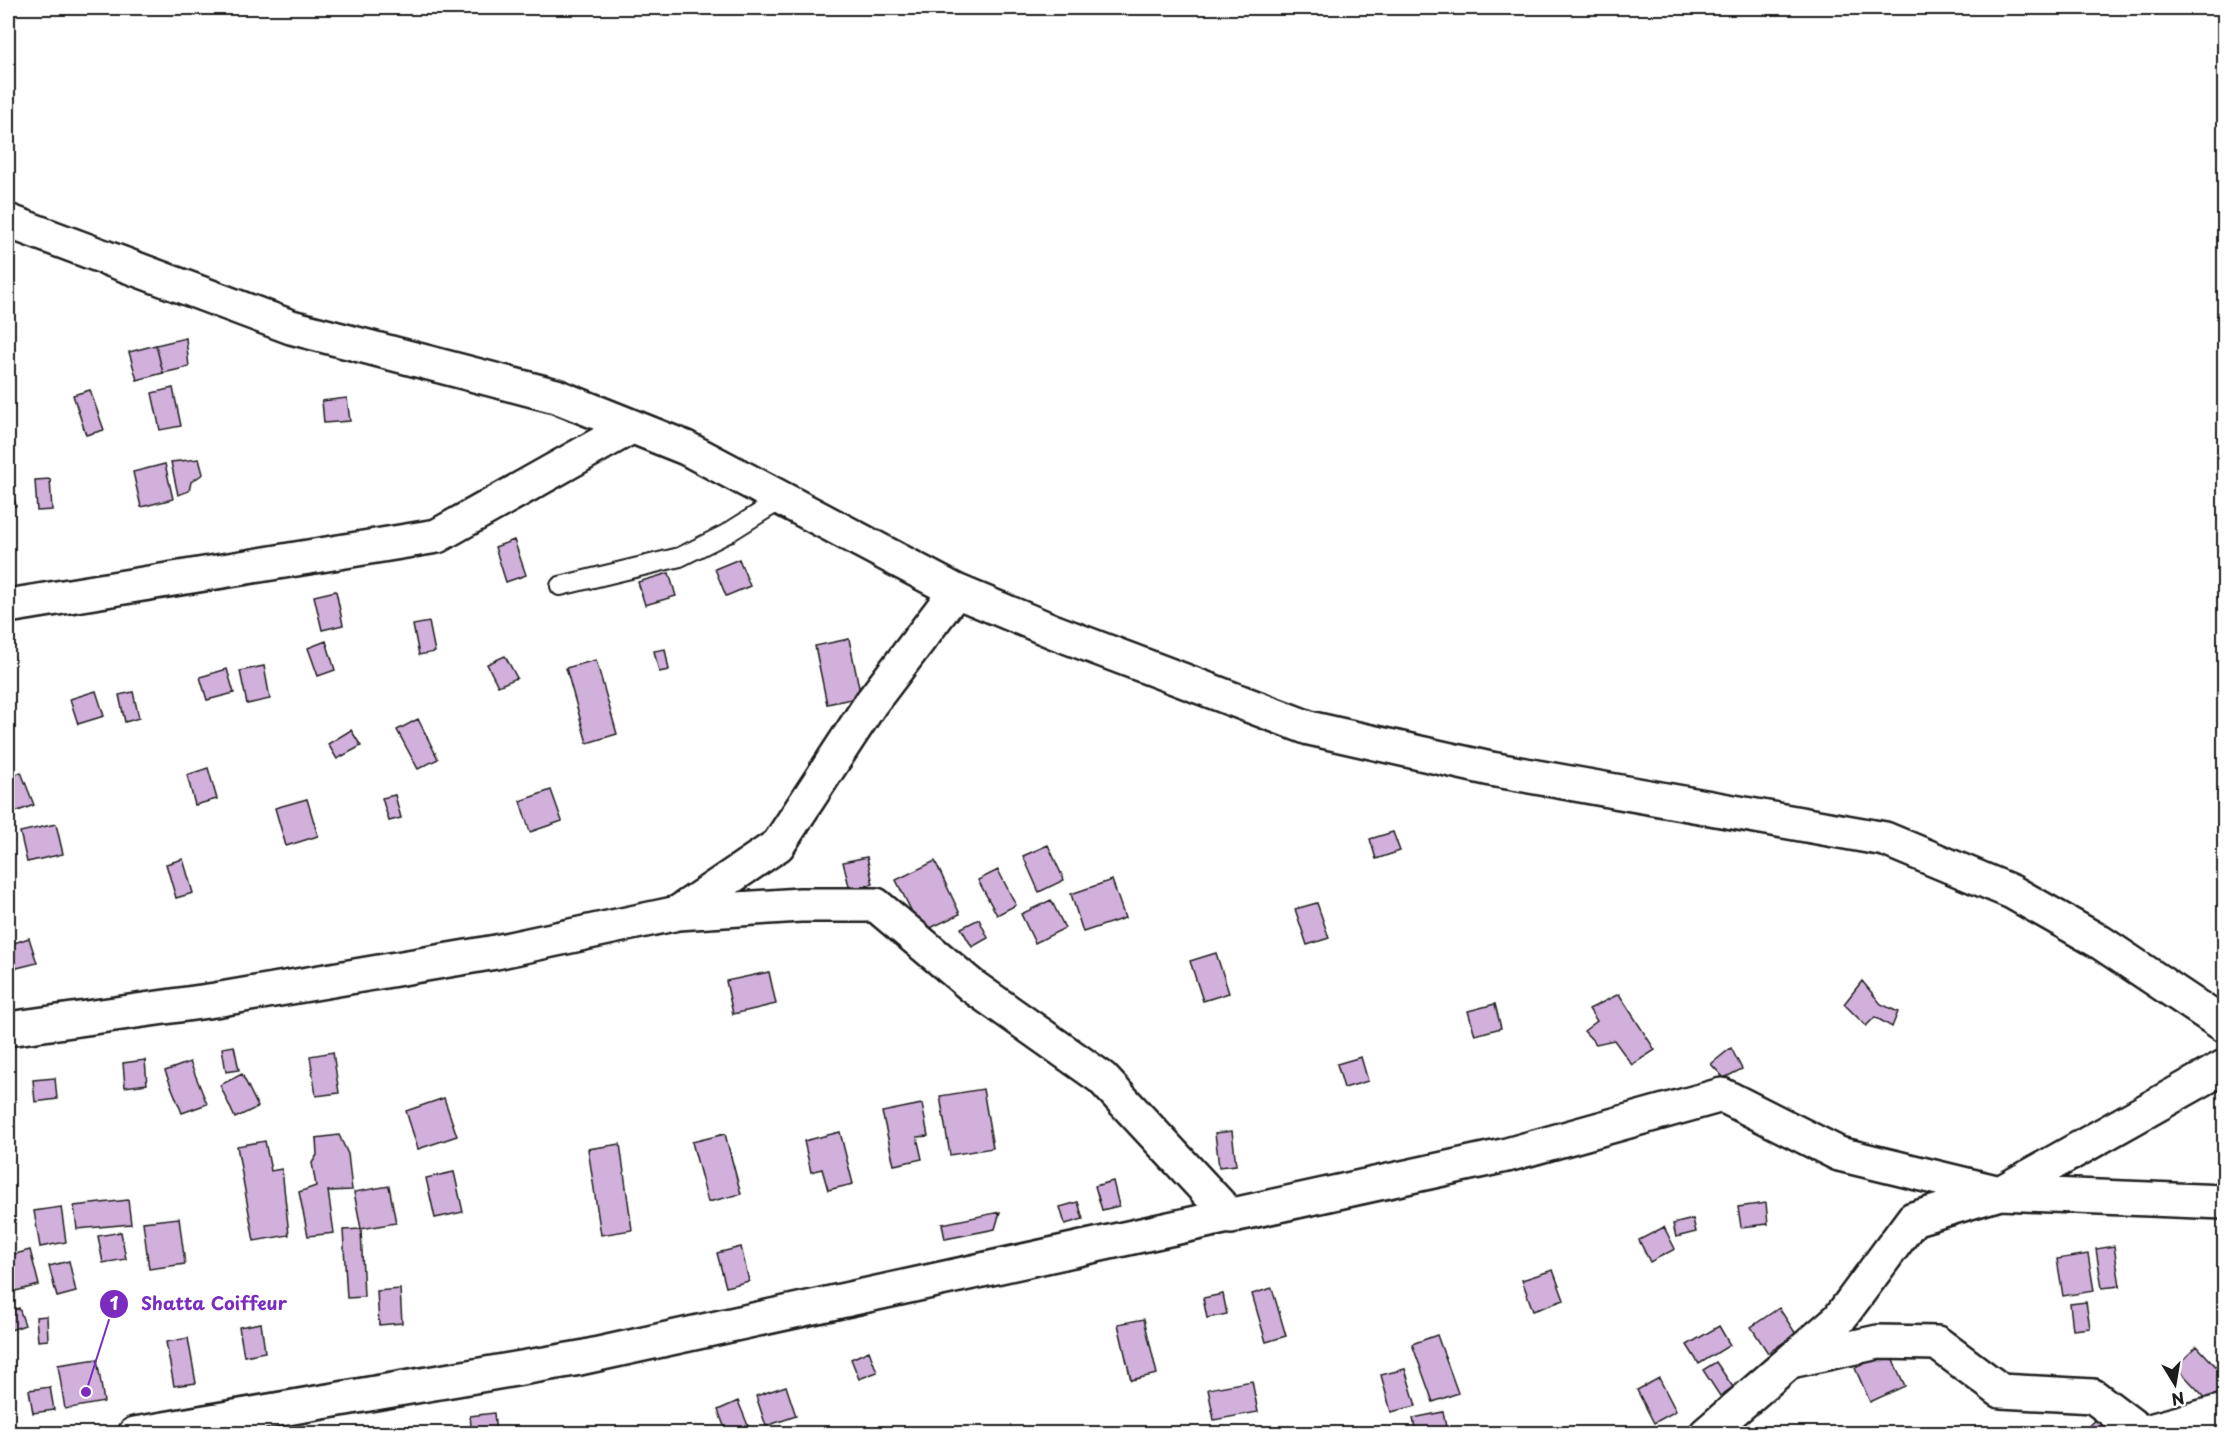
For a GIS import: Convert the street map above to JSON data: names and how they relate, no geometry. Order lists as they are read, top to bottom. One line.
{"places":["Shatta Coiffeur"],"north":"bottom"}
